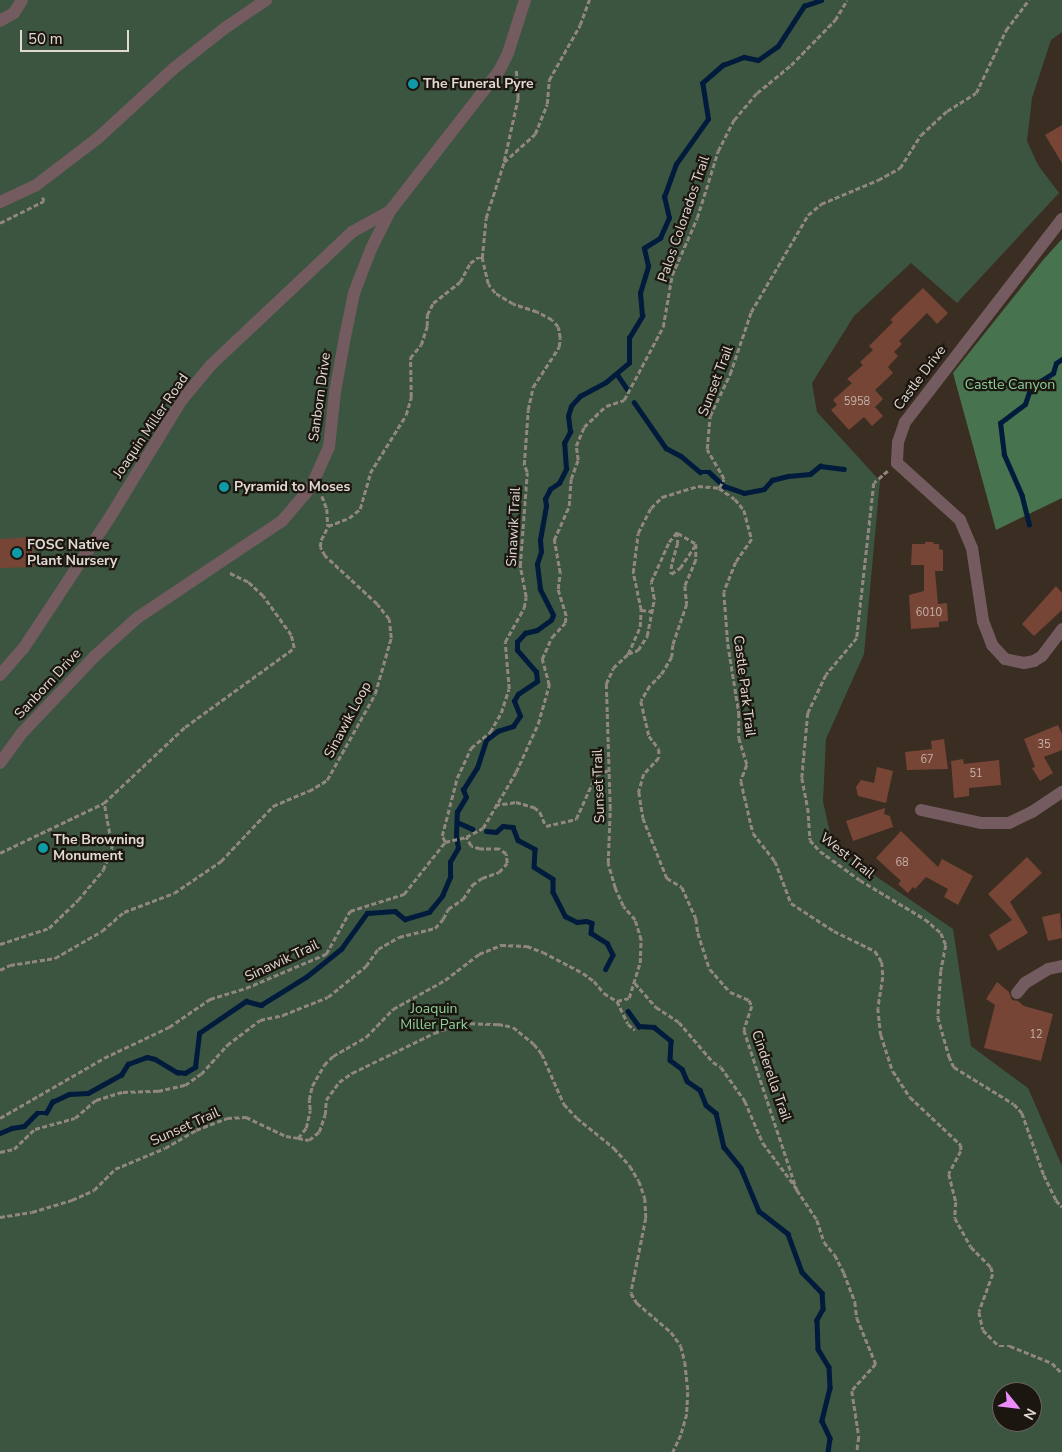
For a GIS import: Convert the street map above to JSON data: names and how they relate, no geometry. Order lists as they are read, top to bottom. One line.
{"streets":{"street":["Castle Drive","Sanborn Drive","Joaquin Miller Road"],"path":["Palos Colorados Trail","Sunset Trail","Sinawik Trail","Castle Park Trail","Sinawik Loop","West Trail","Cinderella Trail"]},"crossings":[["Castle Drive","West Trail"],["Sunset Trail","Castle Park Trail"],["Sanborn Drive","Joaquin Miller Road"],["Sanborn Drive","Sinawik Trail"]],"parks":["Castle Canyon","Joaquin Miller Park"],"places":["The Funeral Pyre","Pyramid to Moses","FOSC Native Plant Nursery","The Browning Monument"],"house_numbers":["5958","6010","35","67","51","68","12"],"scale_bar":"50 m","north":"bottom right"}
